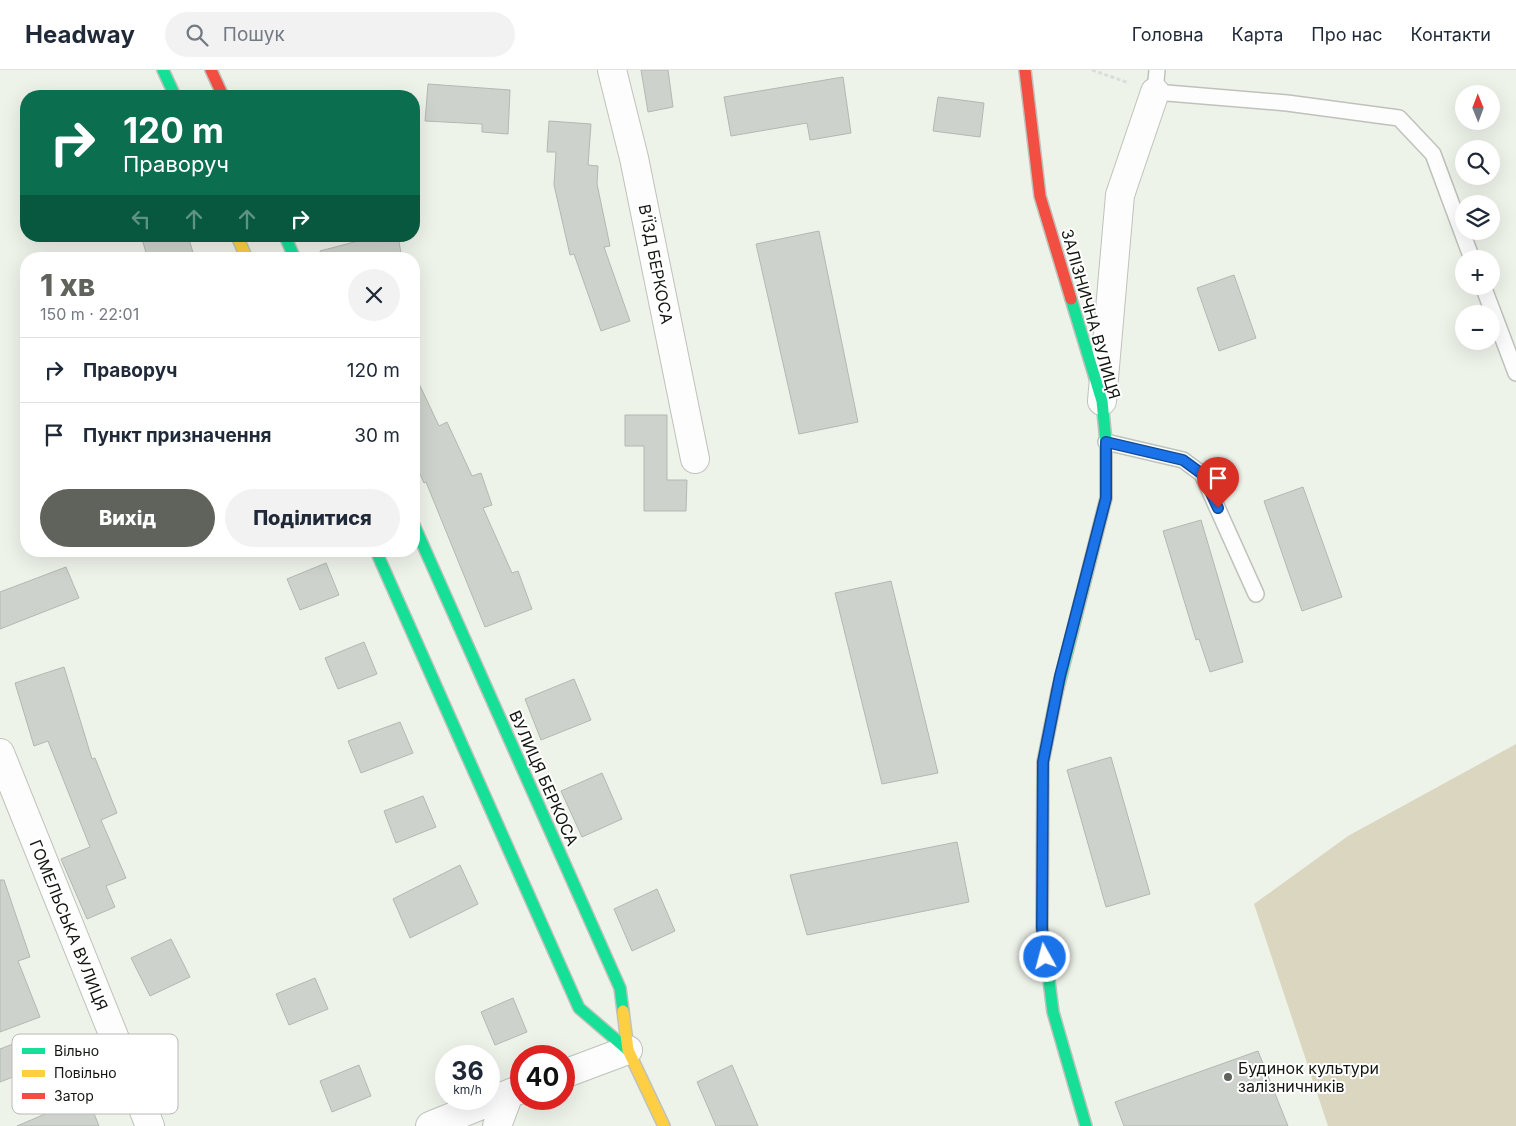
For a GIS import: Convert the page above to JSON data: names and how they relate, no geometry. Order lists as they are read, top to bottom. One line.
{"streets":{"street":["В’ЇЗД БЕРКОСА","ЗАЛІЗНИЧНА ВУЛИЦЯ","ВУЛИЦЯ БЕРКОСА","ГОМЕЛЬСЬКА ВУЛИЦЯ"]},"places":["Будинок культури залізничників"],"legend":["Вільно","Повільно","Затор"],"north":"top","page":{"header":"Headway","search":"Пошук","nav":["Головна","Карта","Про нас","Контакти"],"map_buttons":["+","−"],"turn":["120 m","Праворуч"],"heading":["1 хв","150 m · 22:01"],"list":[{"name":"Праворуч","value":"120 m"},{"name":"Пункт призначення","value":"30 m"}],"buttons":["Вихід","Поділитися"],"speed":"36 km/h","limit":"40"}}
